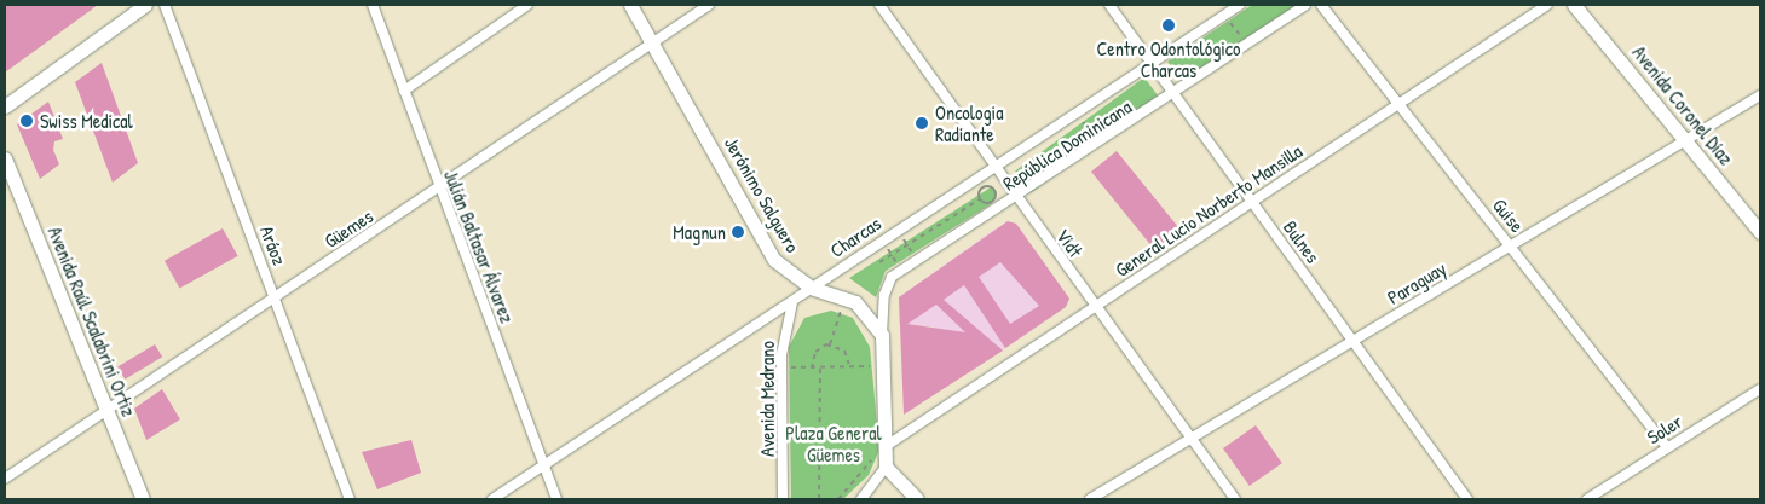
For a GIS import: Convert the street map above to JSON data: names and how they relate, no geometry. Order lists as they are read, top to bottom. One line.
{"streets":{"main road":["Avenida Coronel Díaz","Jerónimo Salguero","Avenida Raúl Scalabrini Ortiz"],"street":["República Dominicana","General Lucio Norberto Mansilla","Guise","Güemes","Charcas","Bulnes","Vidt","Aráoz","Julián Baltasar Álvarez","Paraguay","Avenida Medrano","Soler"]},"crossings":[["Avenida Coronel Díaz","Paraguay"],["República Dominicana","Bulnes"],["República Dominicana","Vidt"],["Jerónimo Salguero","Güemes"],["Jerónimo Salguero","Charcas"],["General Lucio Norberto Mansilla","Guise"],["General Lucio Norberto Mansilla","Bulnes"],["General Lucio Norberto Mansilla","Vidt"],["Guise","Paraguay"],["Guise","Soler"],["Güemes","Aráoz"],["Güemes","Julián Baltasar Álvarez"],["Güemes","Avenida Raúl Scalabrini Ortiz"],["Charcas","Bulnes"],["Charcas","Vidt"],["Charcas","Julián Baltasar Álvarez"],["Charcas","Avenida Medrano"],["Bulnes","Paraguay"],["Vidt","Paraguay"]],"parks":["Plaza General Güemes"],"places":["Centro Odontológico Charcas","Swiss Medical","Oncologia Radiante","Magnun"]}
